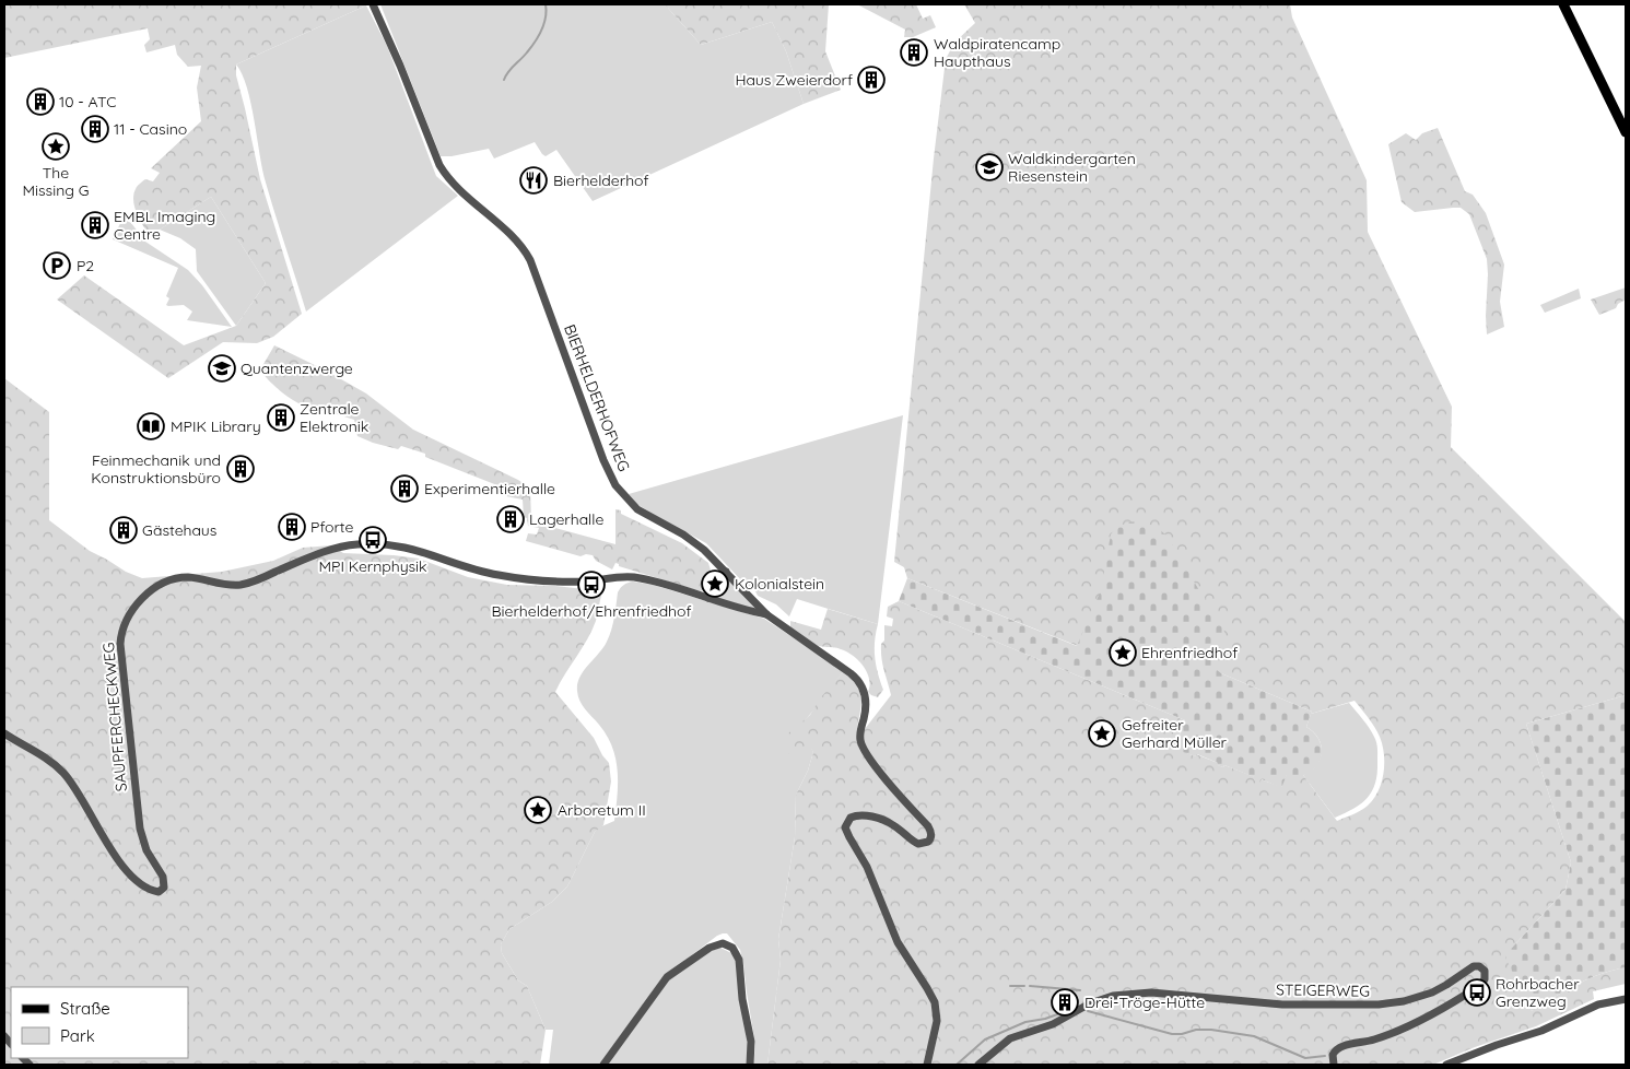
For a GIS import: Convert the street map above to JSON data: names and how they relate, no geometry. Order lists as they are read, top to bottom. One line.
{"streets":{"street":["BIERHELDERHOFWEG","SAUPFERCHECKWEG","STEIGERWEG"]},"crossings":[["BIERHELDERHOFWEG","SAUPFERCHECKWEG"]],"places":{"building":["Waldpiratencamp Haupthaus","Haus Zweierdorf","10 - ATC","11 - Casino","EMBL Imaging Centre","Zentrale Elektronik","Feinmechanik und Konstruktionsbüro","Experimentierhalle","Lagerhalle","Pforte","Gästehaus","Drei-Tröge-Hütte"],"place":["The Missing G","Kolonialstein","Ehrenfriedhof","Gefreiter Gerhard Müller","Arboretum II"],"school or university":["Waldkindergarten Riesenstein","Quantenzwerge"],"restaurant":["Bierhelderhof"],"parking":["P2"],"library":["MPIK Library"],"bus stop":["MPI Kernphysik","Bierhelderhof/Ehrenfriedhof","Rohrbacher Grenzweg"]},"legend":["Straße","Park"]}
